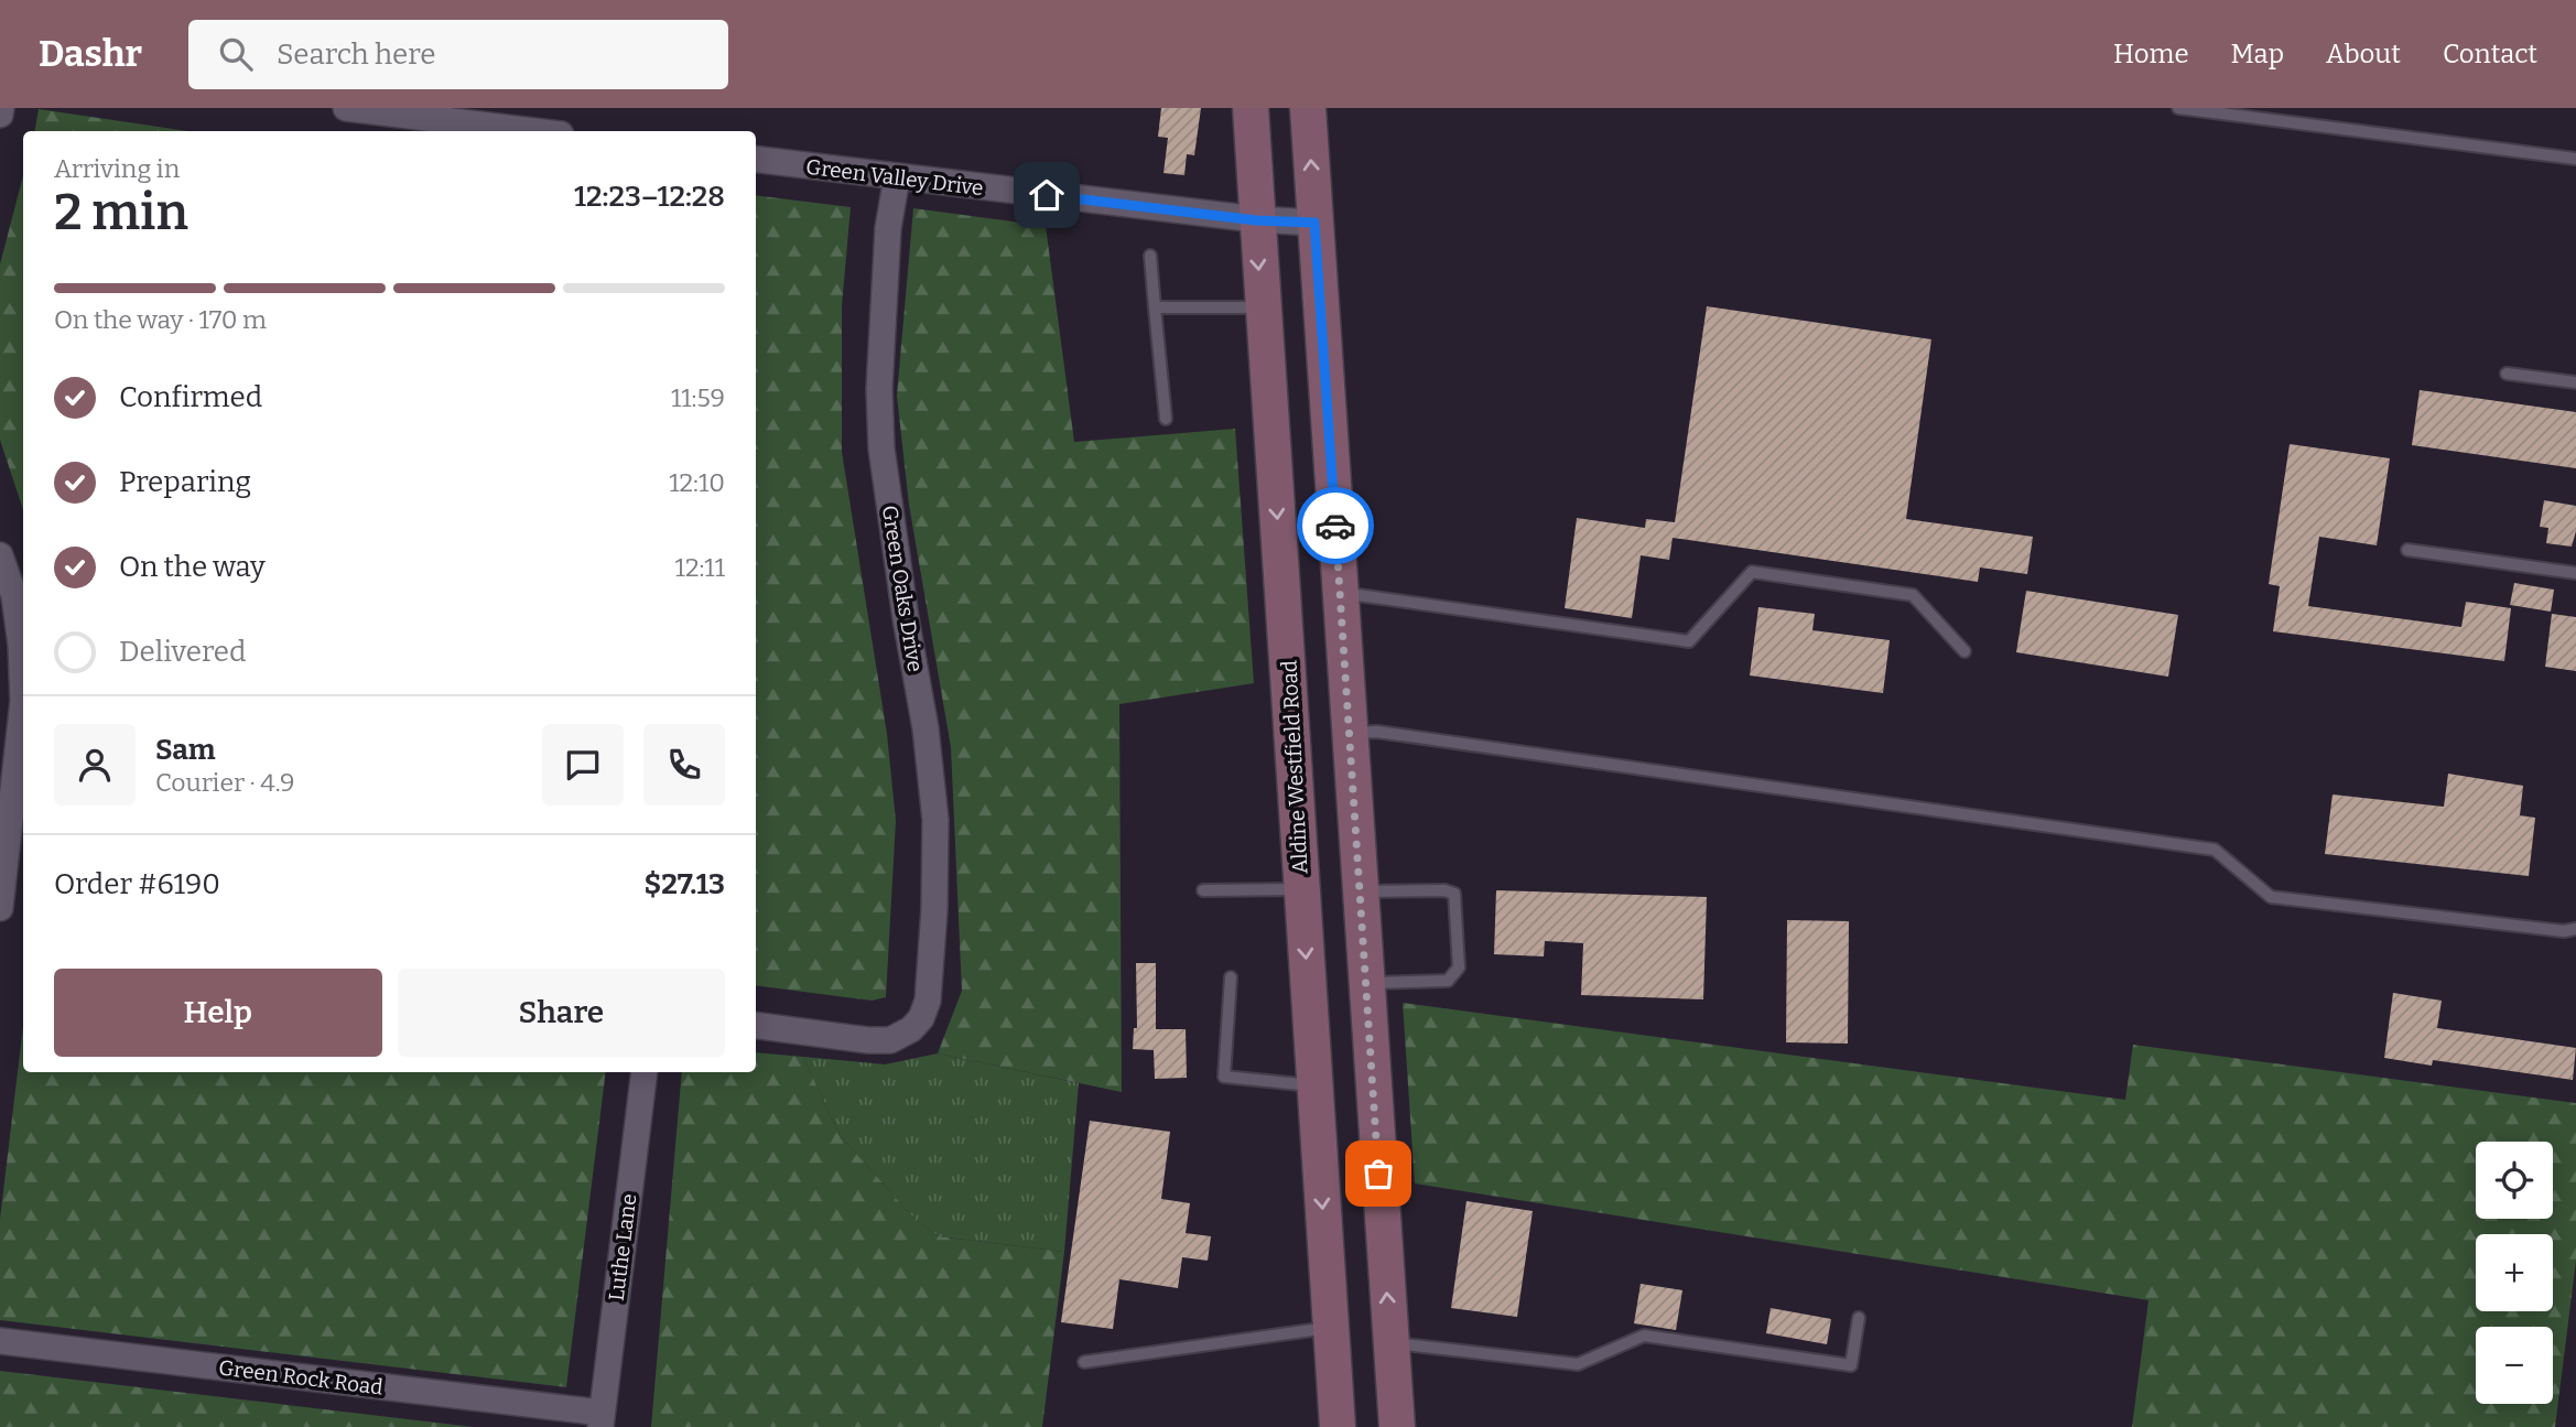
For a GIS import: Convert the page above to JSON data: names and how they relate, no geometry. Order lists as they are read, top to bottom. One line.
{"streets":{"main road":["Aldine Westfield Road"],"street":["Green Valley Drive","Green Oaks Drive","Luthe Lane","Green Rock Road"]},"crossings":[["Green Valley Drive","Green Oaks Drive"],["Green Valley Drive","Aldine Westfield Road"],["Luthe Lane","Green Rock Road"]],"page":{"header":"Dashr","search":"Search here","nav":["Home","Map","About","Contact"],"heading":["2 min","Arriving in","12:23–12:28"],"panel":["Sam","Courier · 4.9","Order #6190","$27.13"],"bar":"On the way · 170 m","list":[["Confirmed","11:59"],["Preparing","12:10"],["On the way","12:11"],"Delivered"],"buttons":["Help","Share"],"map_buttons":["+","−"]}}
